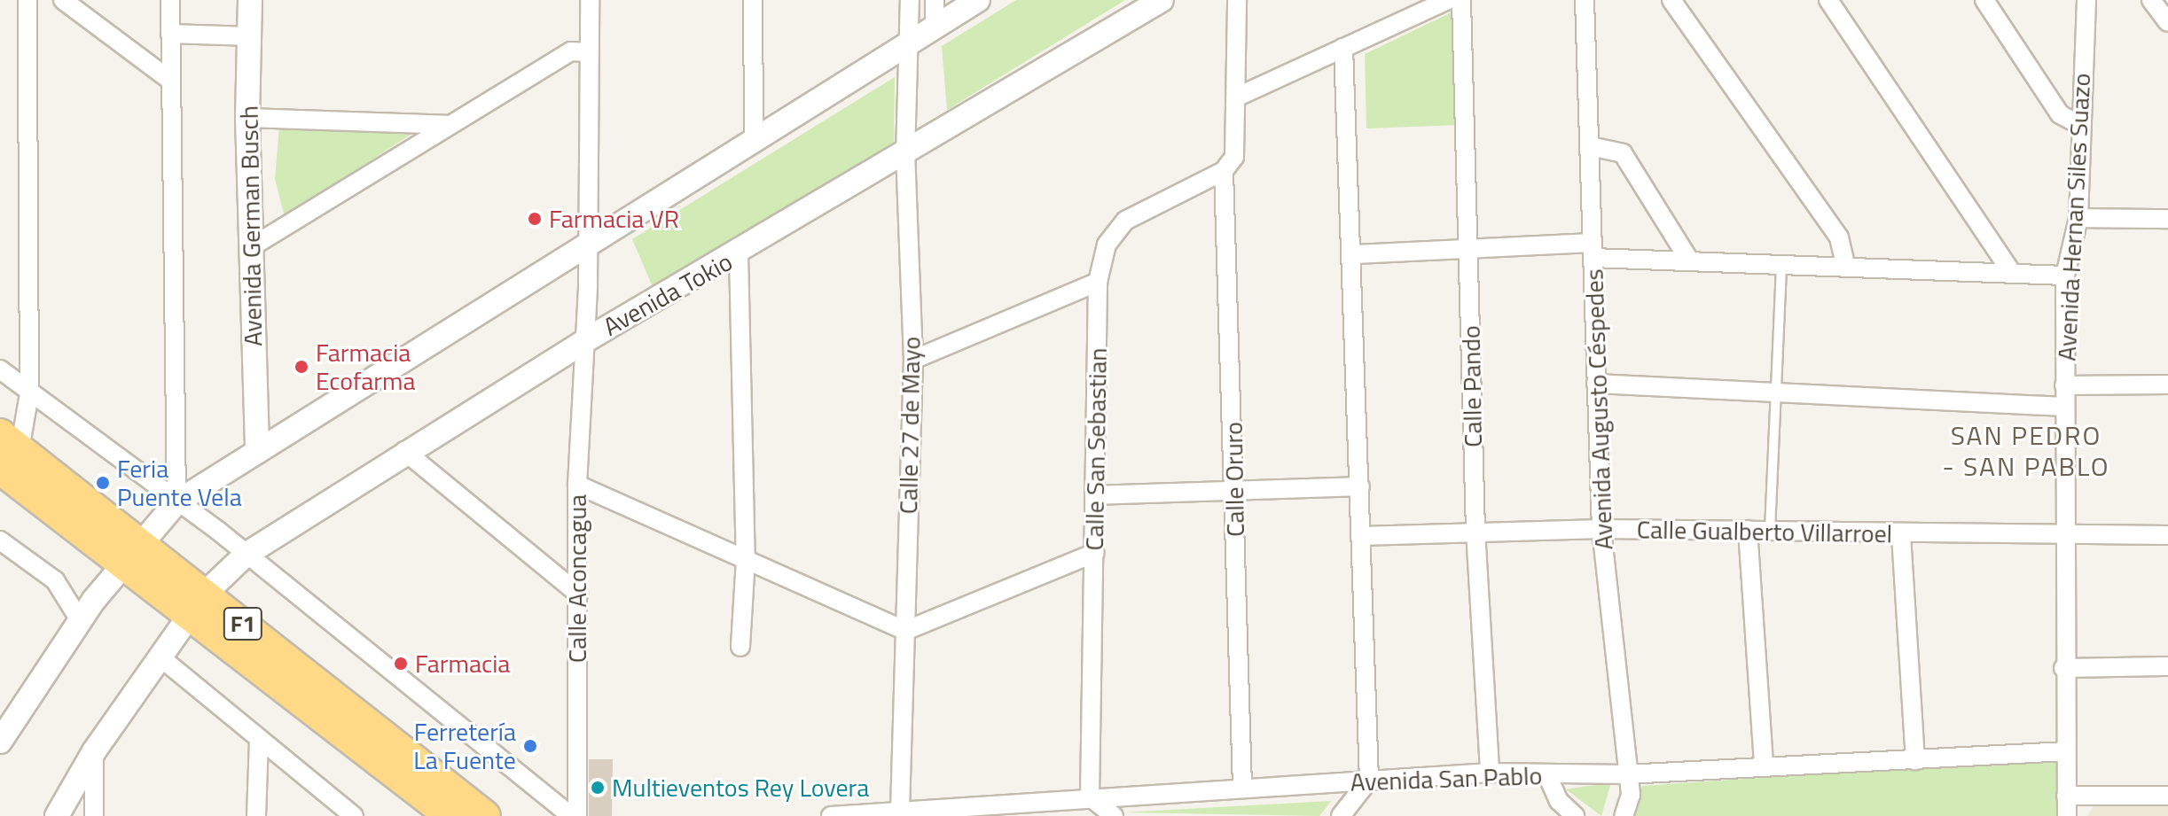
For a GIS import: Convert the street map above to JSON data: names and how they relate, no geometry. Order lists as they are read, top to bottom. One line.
{"streets":{"highway":["F1"],"street":["Avenida Hernan Siles Suazo","Avenida German Busch","Avenida Tokio","Calle Pando","Avenida Augusto Céspedes","Calle 27 de Mayo","Calle San Sebastian","Calle Oruro","Calle Gualberto Villarroel","Calle Aconcagua","Avenida San Pablo"]},"crossings":[["Avenida Hernan Siles Suazo","Calle Gualberto Villarroel"],["Avenida Hernan Siles Suazo","Avenida San Pablo"],["Avenida Tokio","Calle 27 de Mayo"],["Avenida Tokio","Calle Aconcagua"],["Avenida Tokio","F1"],["Calle Pando","Calle Gualberto Villarroel"],["Calle Pando","Avenida San Pablo"],["Avenida Augusto Céspedes","Calle Gualberto Villarroel"],["Avenida Augusto Céspedes","Avenida San Pablo"],["Calle 27 de Mayo","Avenida San Pablo"],["Calle San Sebastian","Calle Oruro"],["Calle San Sebastian","Avenida San Pablo"],["Calle Oruro","Avenida San Pablo"]],"districts":["SAN PEDRO - SAN PABLO"],"places":["Farmacia VR","Farmacia Ecofarma","Feria Puente Vela","Farmacia","Ferretería La Fuente","Multieventos Rey Lovera"]}
